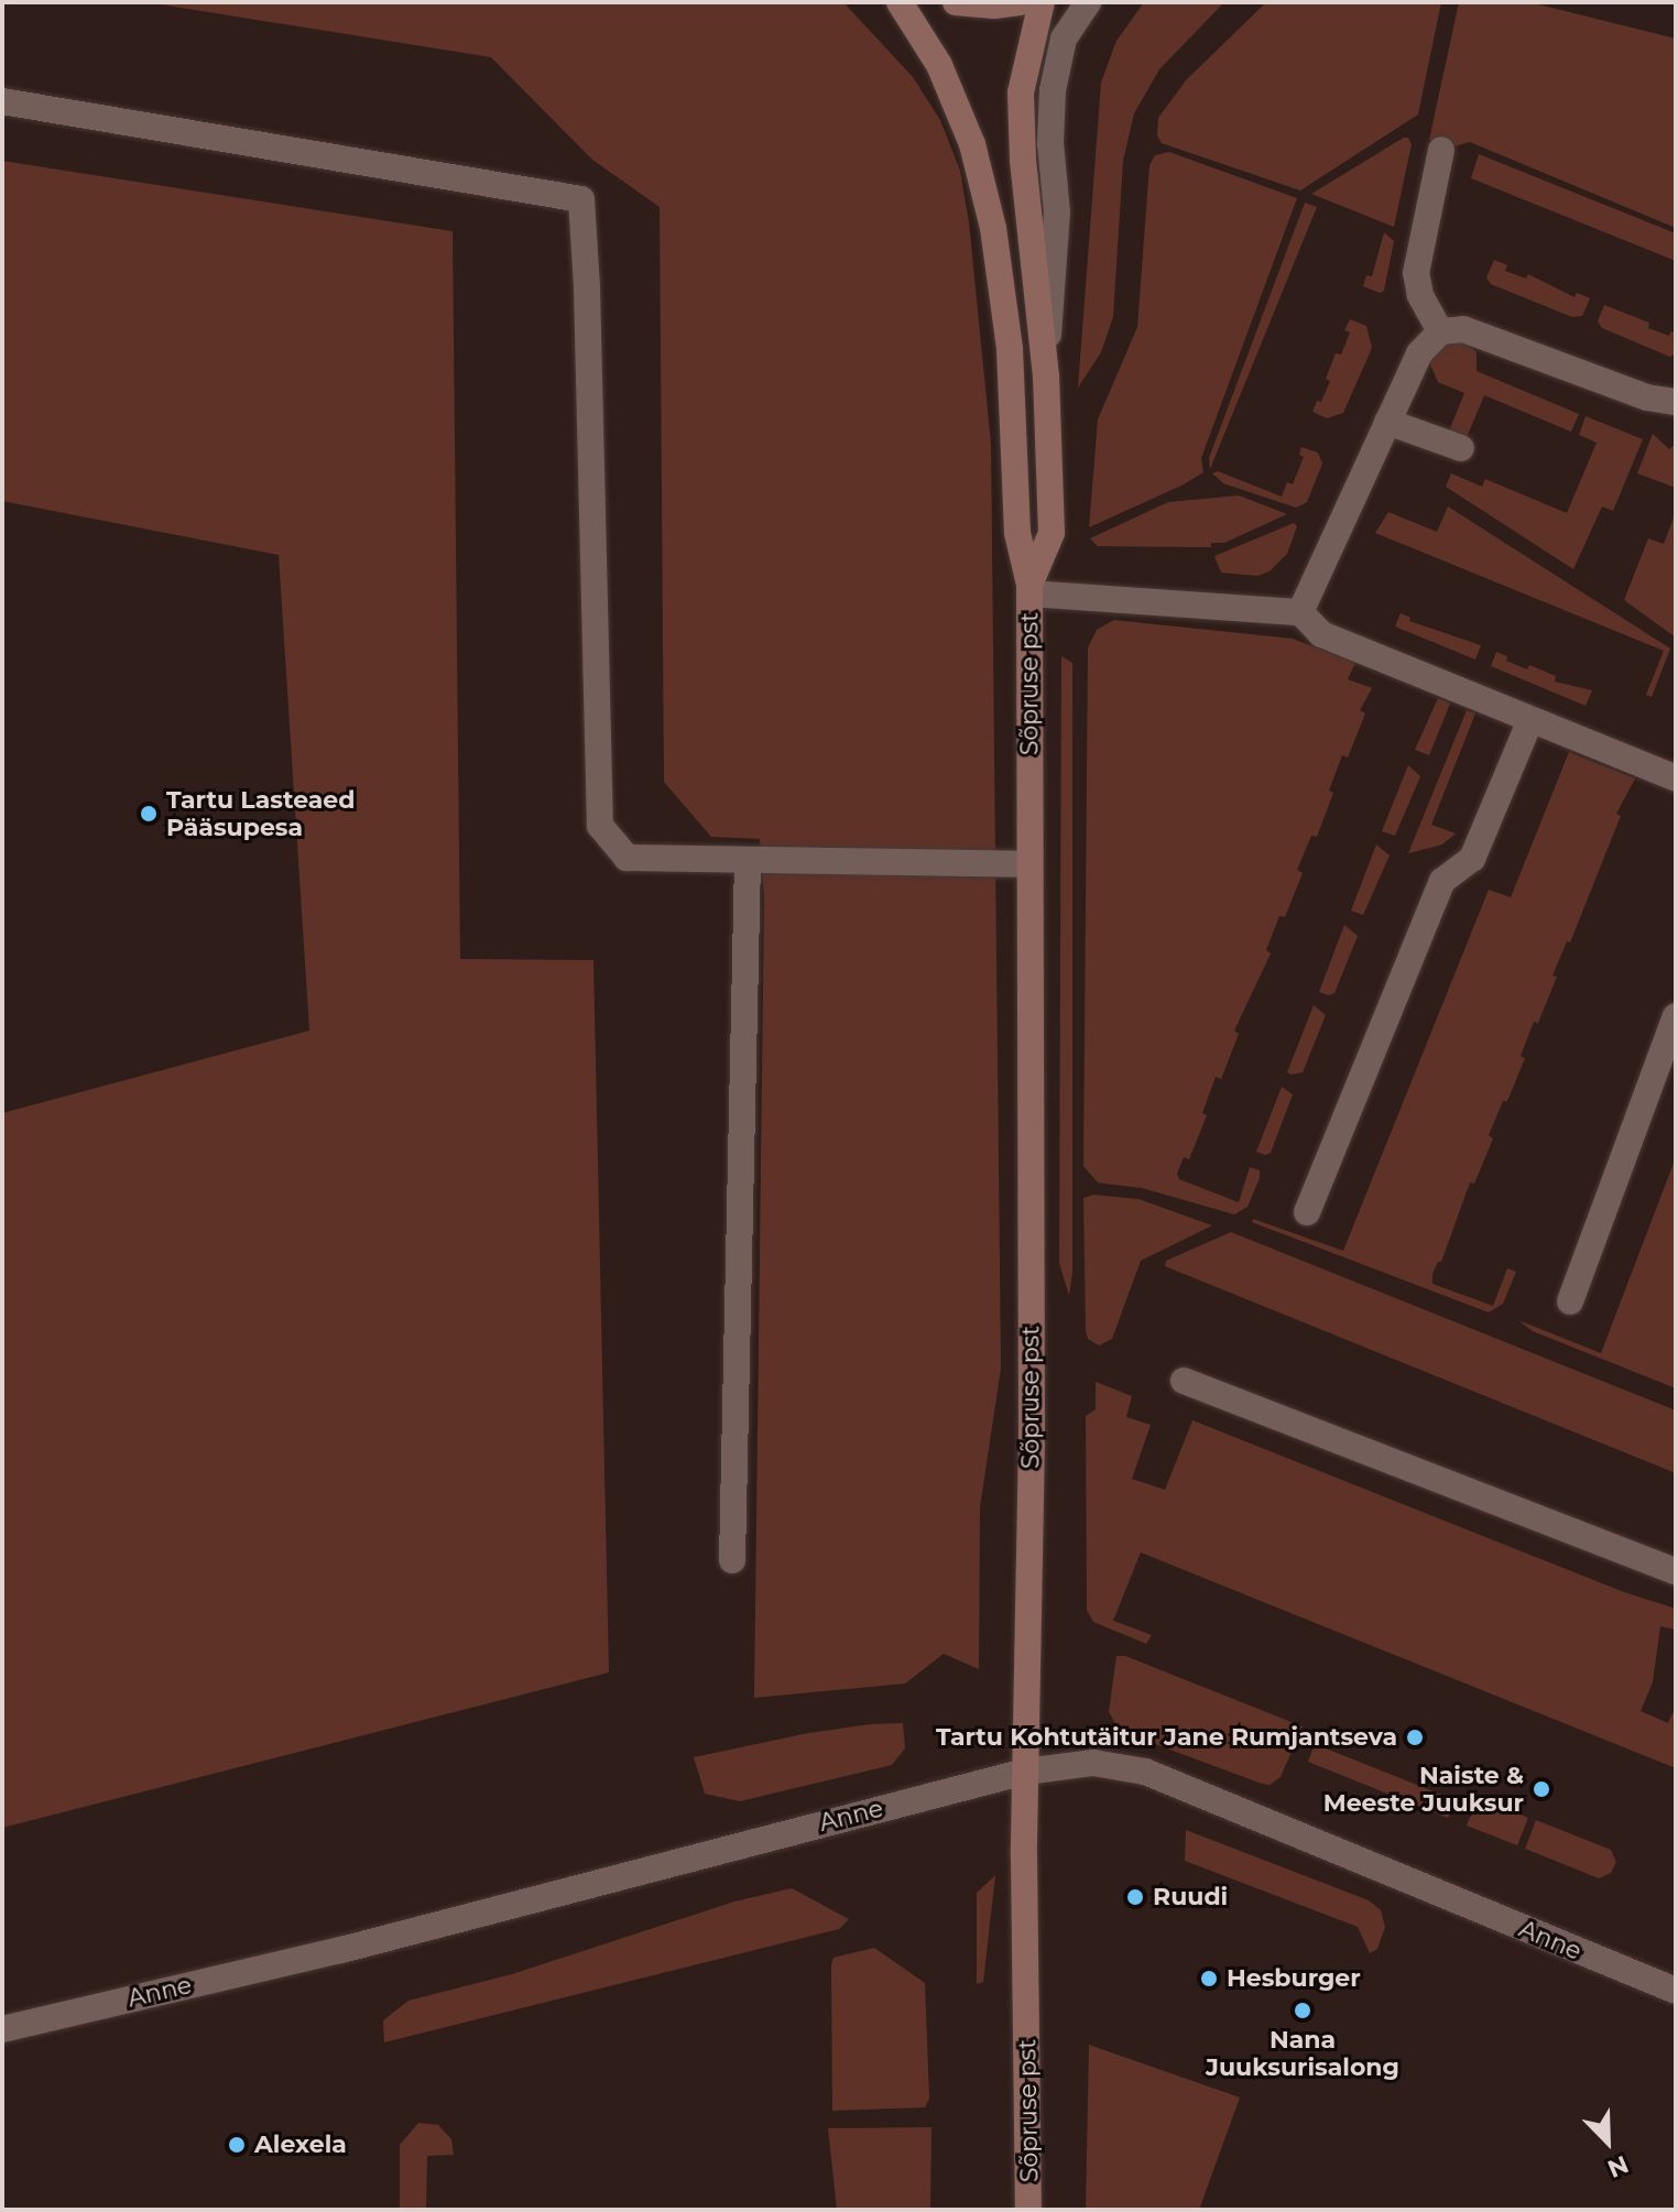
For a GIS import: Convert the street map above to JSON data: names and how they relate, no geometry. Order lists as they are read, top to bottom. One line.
{"streets":{"main road":["Sõpruse pst"],"street":["Anne"]},"crossings":[["Sõpruse pst","Anne"]],"places":["Tartu Lasteaed Pääsupesa","Tartu Kohtutäitur Jane Rumjantseva","Naiste & Meeste Juuksur","Ruudi","Hesburger","Nana Juuksurisalong","Alexela"],"north":"bottom right"}
